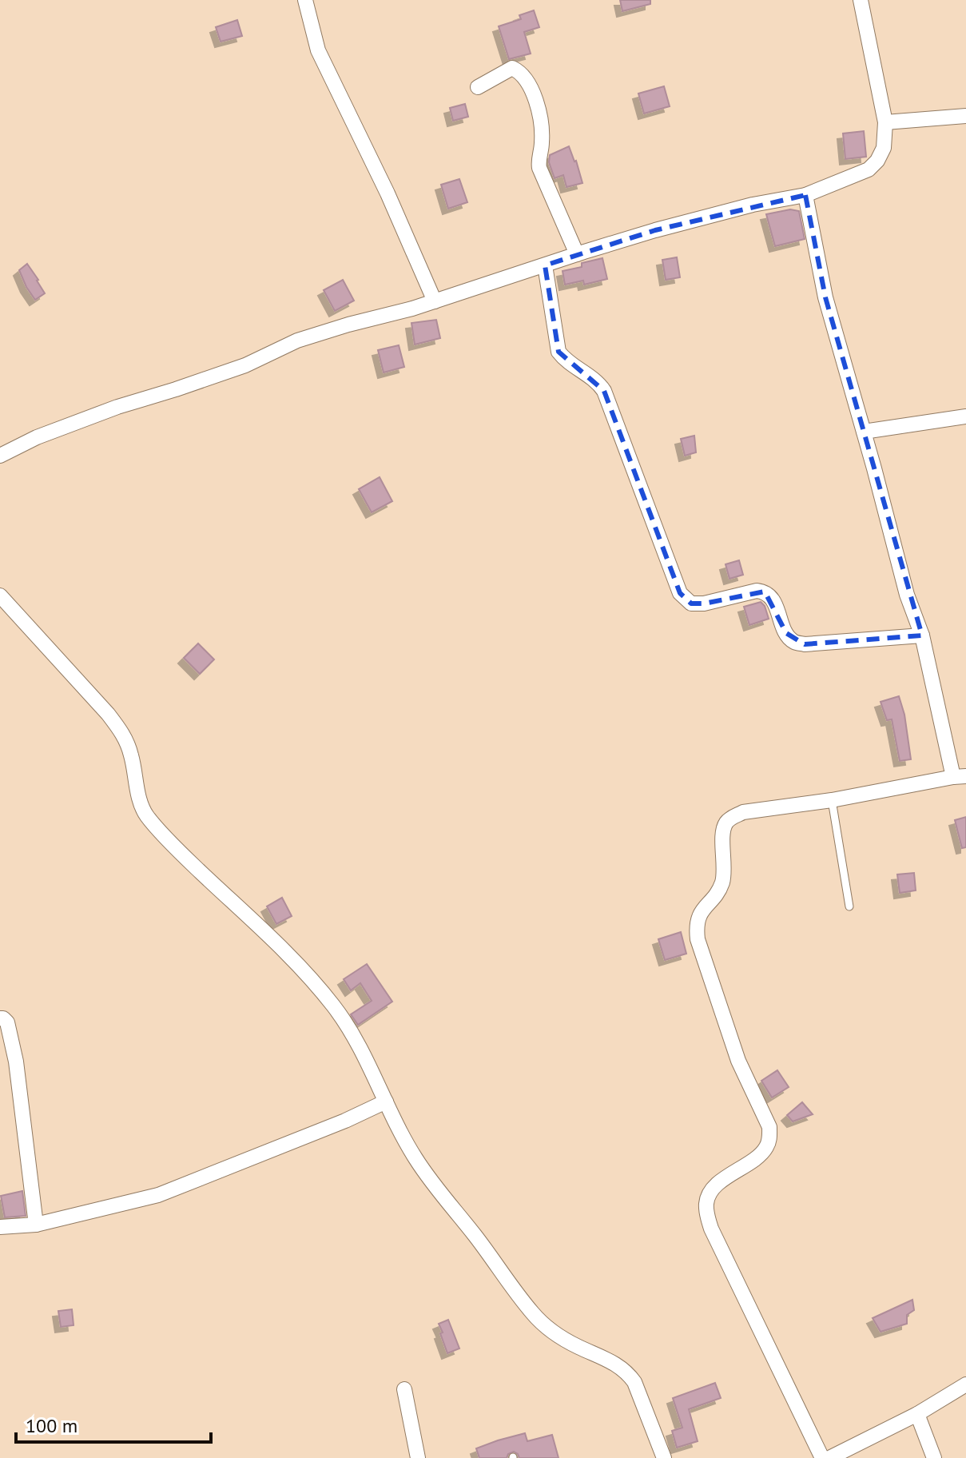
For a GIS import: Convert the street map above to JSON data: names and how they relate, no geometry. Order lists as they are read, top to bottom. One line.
{"scale_bar":"100 m"}
